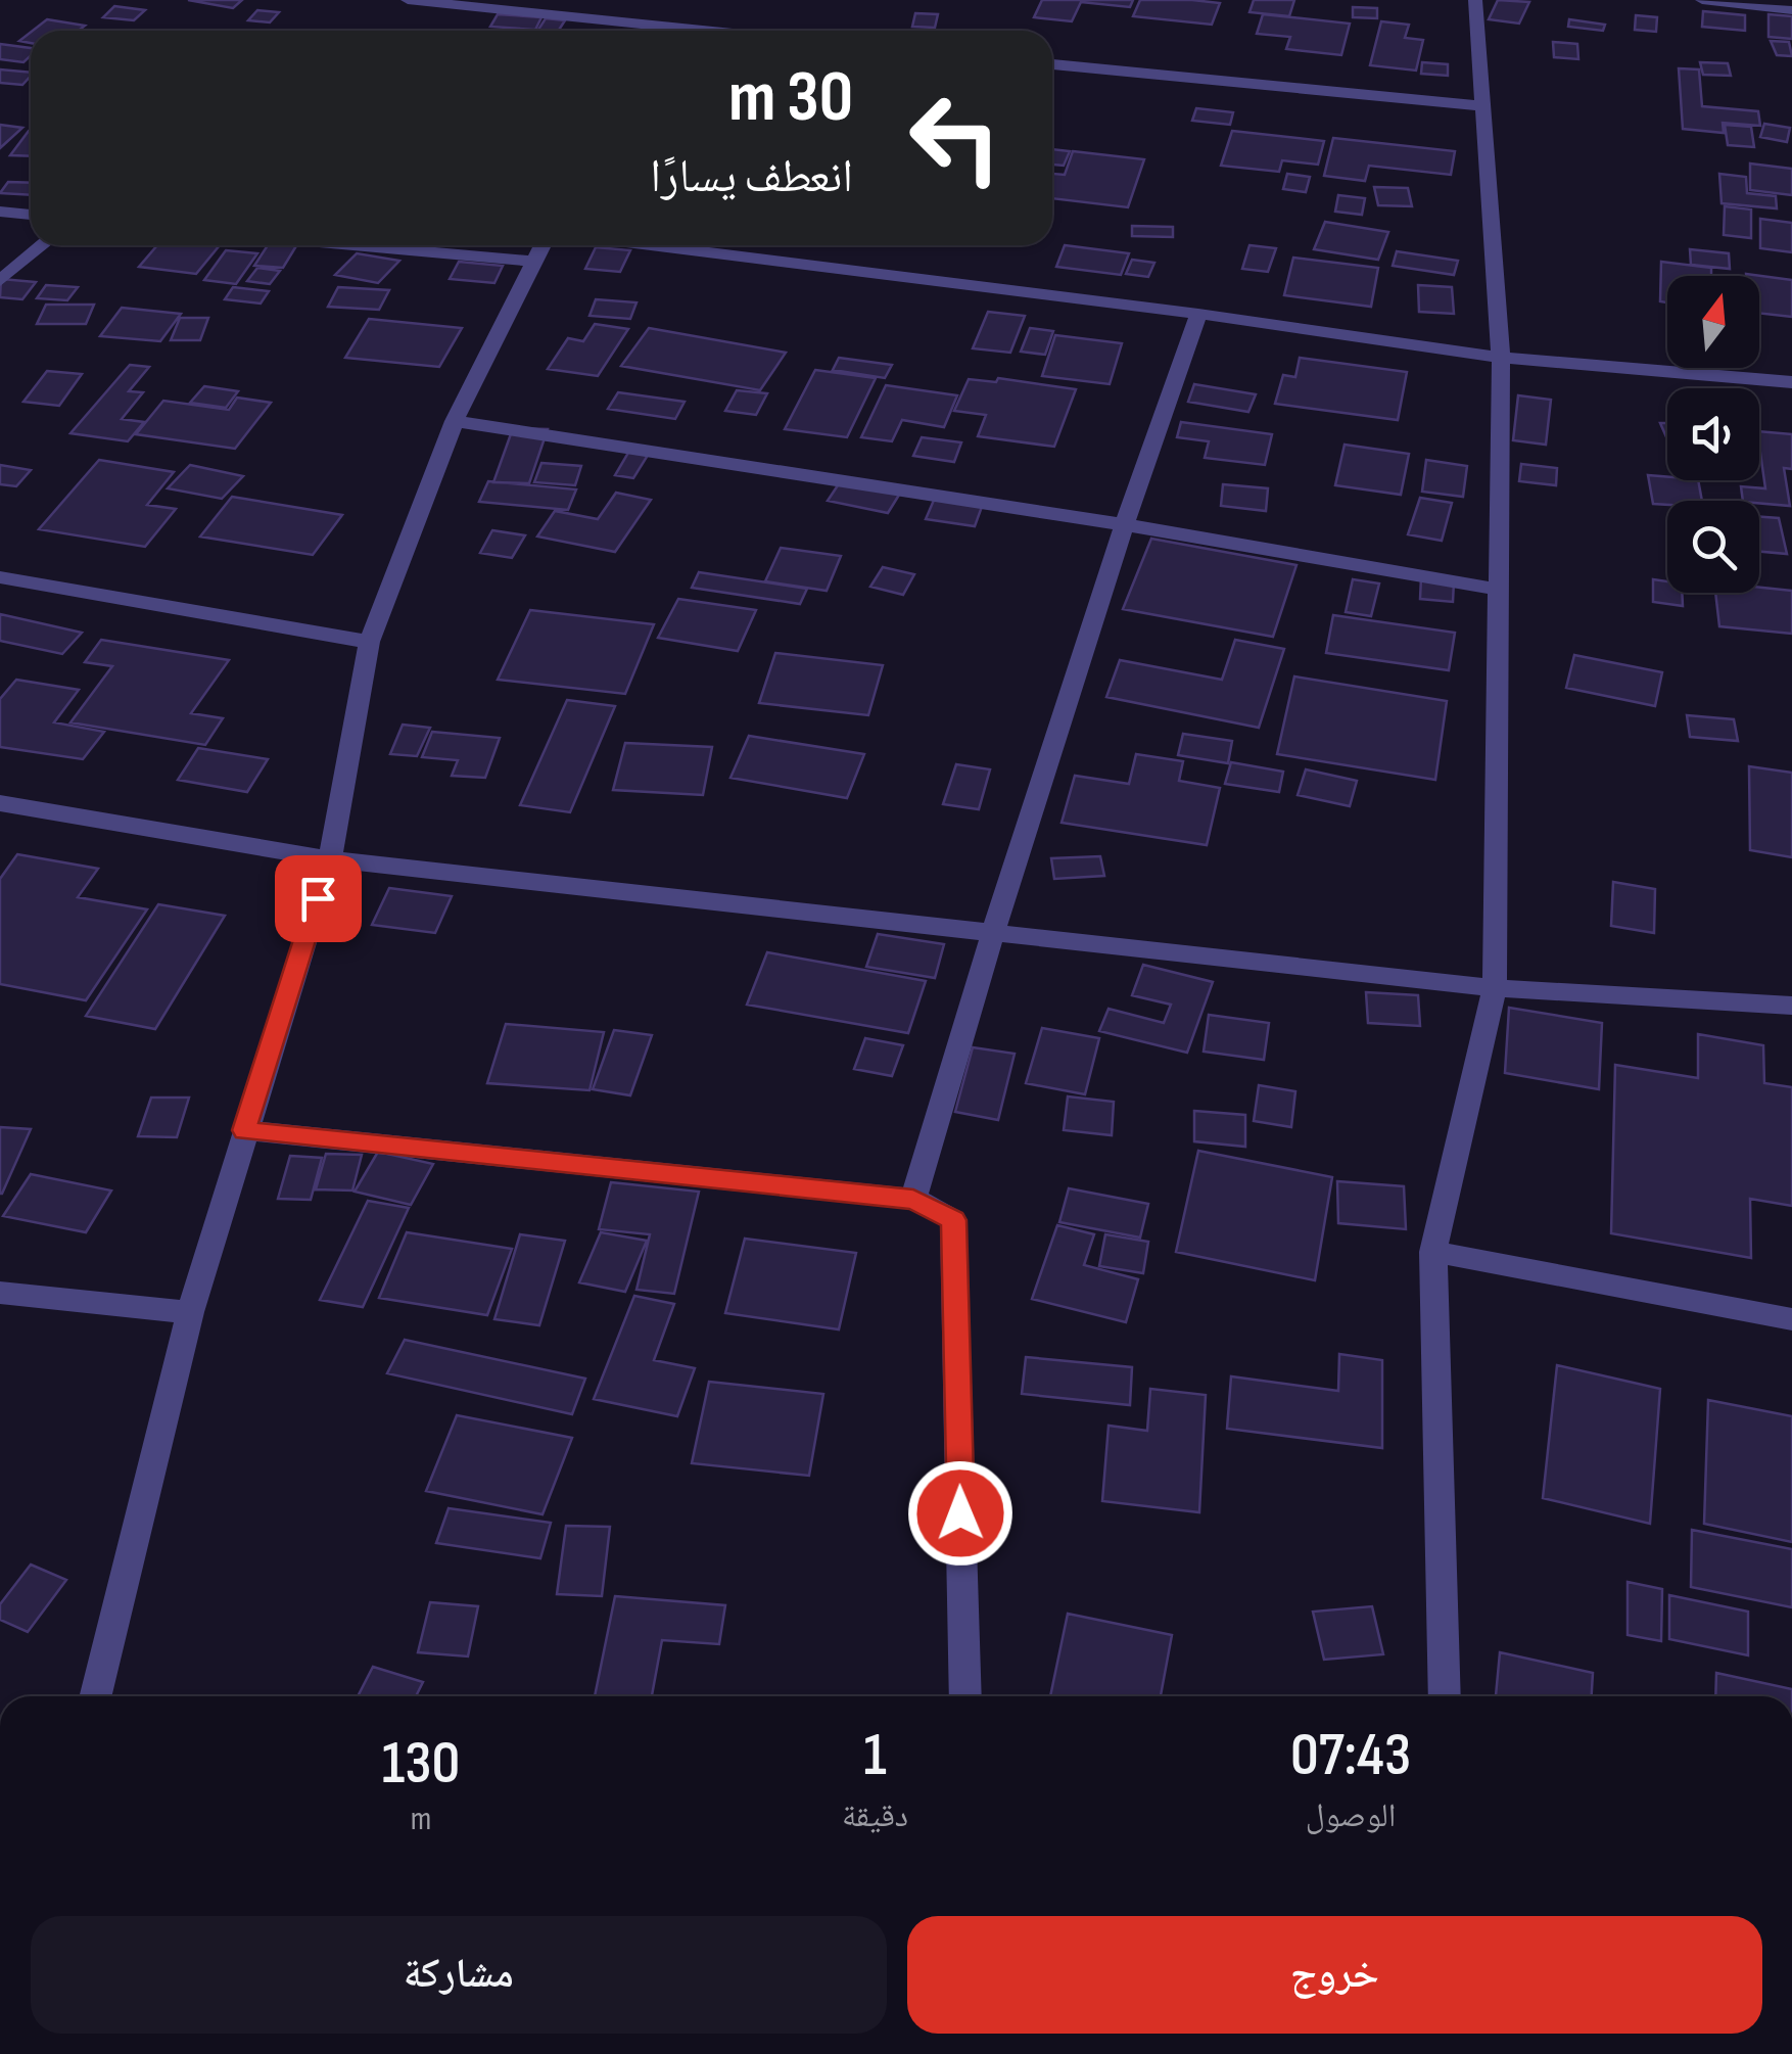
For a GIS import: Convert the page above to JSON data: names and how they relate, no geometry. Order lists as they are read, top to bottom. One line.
{"north":"top","page":{"turn":["30 m","انعطف يسارًا"],"eta":["07:43","الوصول","1","دقيقة","130","m"],"buttons":["خروج","مشاركة"]}}
